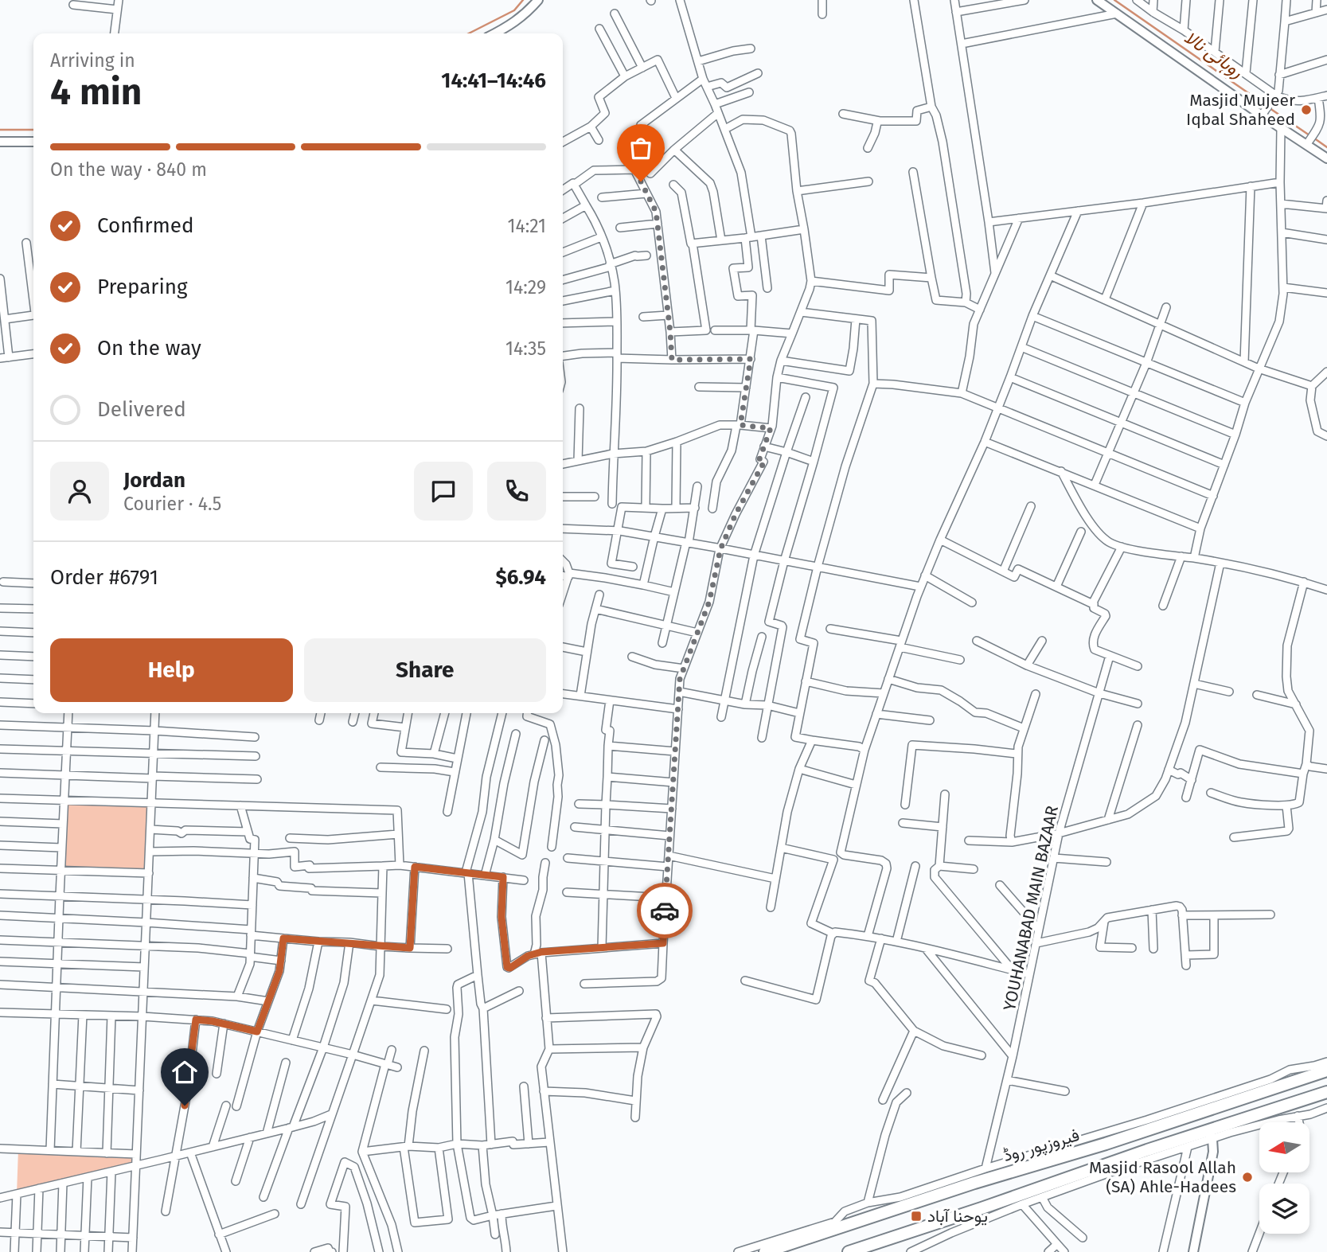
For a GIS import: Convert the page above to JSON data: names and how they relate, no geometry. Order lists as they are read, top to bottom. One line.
{"streets":{"main road":["فیروزپور روڈ"],"street":["YOUHANABAD MAIN BAZAAR"]},"water":["روہائی نالا"],"places":{"other":["Masjid Mujeer Iqbal Shaheed","Masjid Rasool Allah (SA) Ahle-Hadees"],"transit":["یوحنا آباد"]},"north":"left","page":{"heading":["4 min","Arriving in","14:41–14:46"],"panel":["Jordan","Courier · 4.5","Order #6791","$6.94"],"bar":"On the way · 840 m","list":[["Confirmed","14:21"],["Preparing","14:29"],["On the way","14:35"],"Delivered"],"buttons":["Help","Share"]}}
